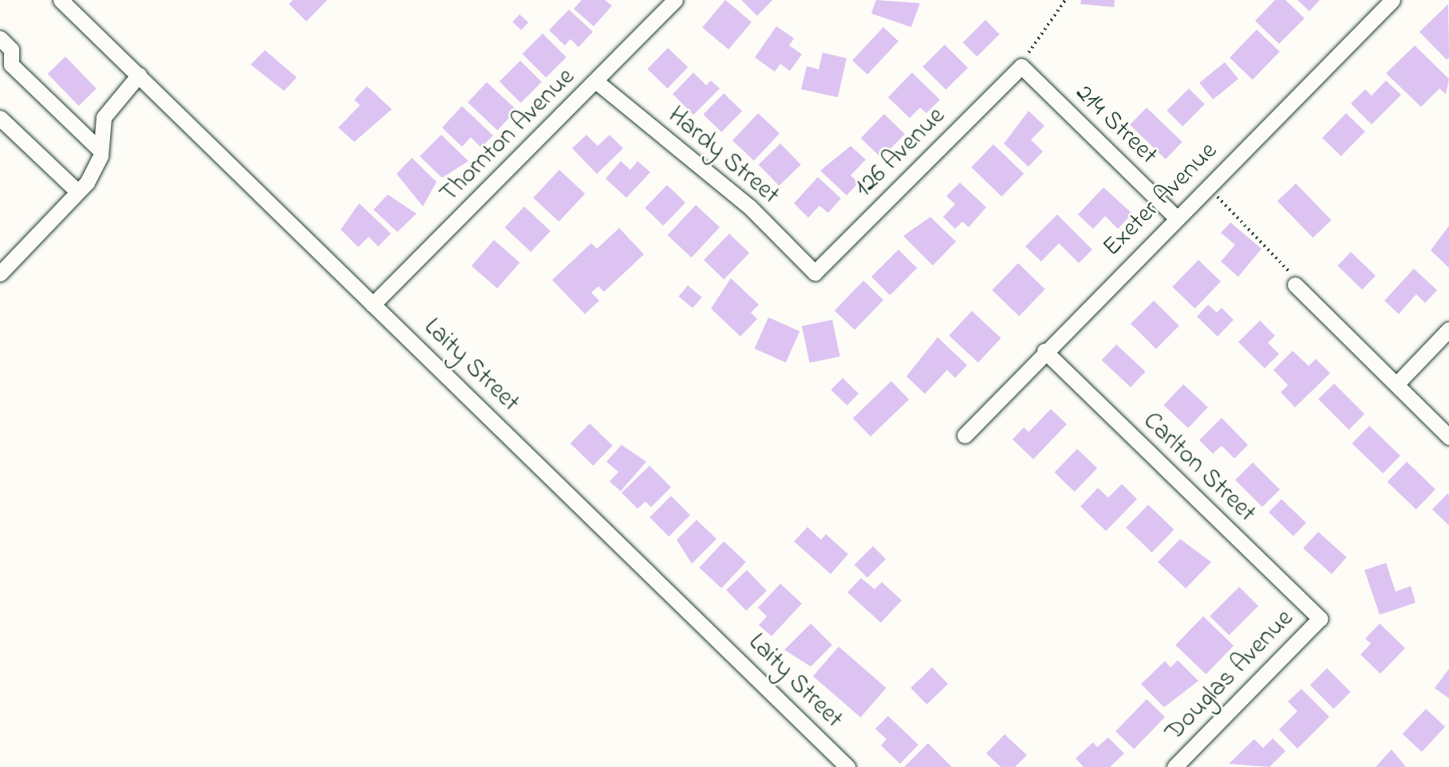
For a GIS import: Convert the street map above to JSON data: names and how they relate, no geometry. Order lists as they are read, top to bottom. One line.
{"streets":{"street":["214 Street","Thornton Avenue","126 Avenue","Hardy Street","Exeter Avenue","Laity Street","Carlton Street","Douglas Avenue"]},"crossings":[["214 Street","126 Avenue"],["214 Street","Exeter Avenue"],["Thornton Avenue","Hardy Street"],["Thornton Avenue","Laity Street"],["126 Avenue","Hardy Street"],["Exeter Avenue","Carlton Street"],["Carlton Street","Douglas Avenue"]]}
